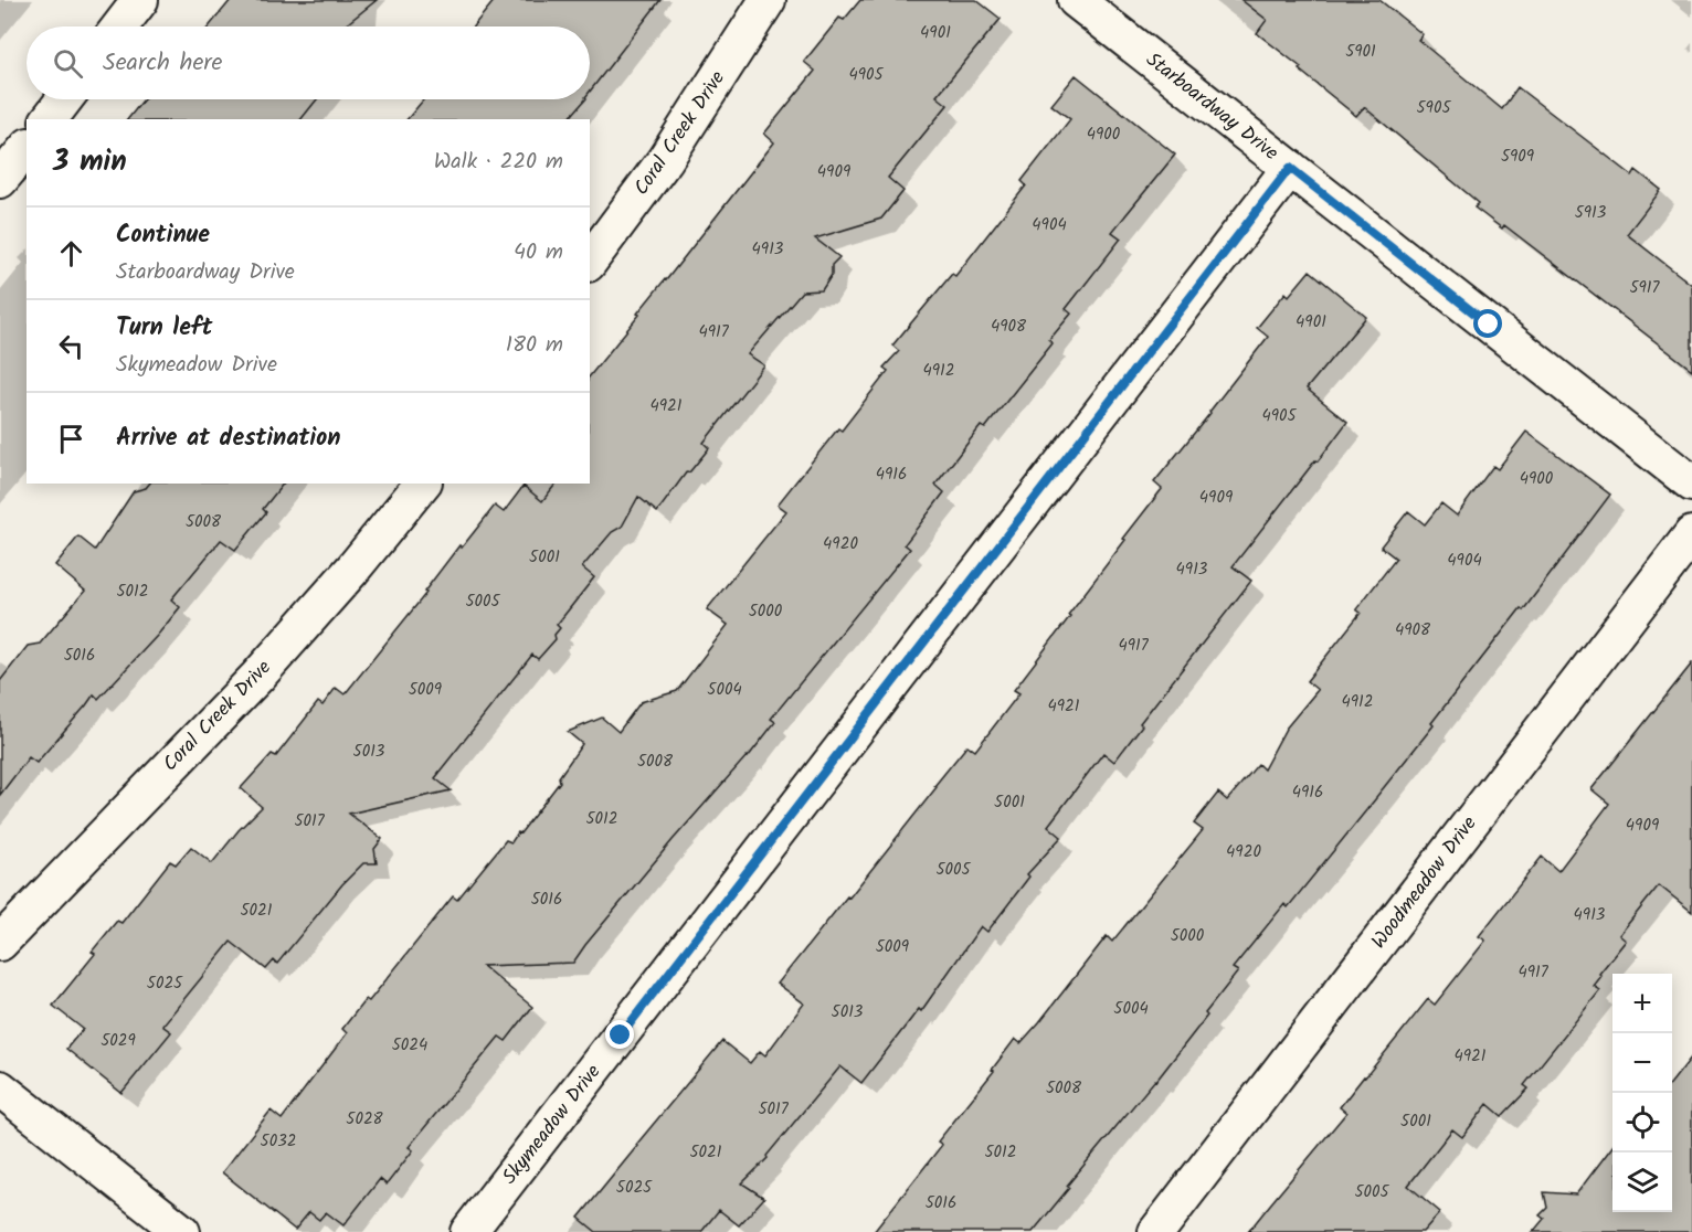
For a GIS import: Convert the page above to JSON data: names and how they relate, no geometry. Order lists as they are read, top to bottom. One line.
{"streets":{"street":["Starboardway Drive","Coral Creek Drive","Woodmeadow Drive","Skymeadow Drive"]},"crossings":[["Starboardway Drive","Skymeadow Drive"]],"house_numbers":["4901","5901","4905","5905","4900","5909","4909","5913","4904","4913","5917","4901","4908","4917","4912","4921","4905","4916","4900","4909","5008","4920","5001","4904","4913","5012","5005","5000","4908","4917","5016","5009","5004","4912","4921","5013","5008","4916","5001","5012","5017","4909","4920","5005","5016","5021","4913","5000","5009","4917","5025","5004","5013","5029","5024","4921","5008","5017","5028","5001","5032","5021","5012","5025","5005","5016"],"page":{"search":"Search here","heading":["3 min","Walk · 220 m"],"list":[["Continue","Starboardway Drive","40 m"],["Turn left","Skymeadow Drive","180 m"],"Arrive at destination"],"map_buttons":["+","−"]}}
